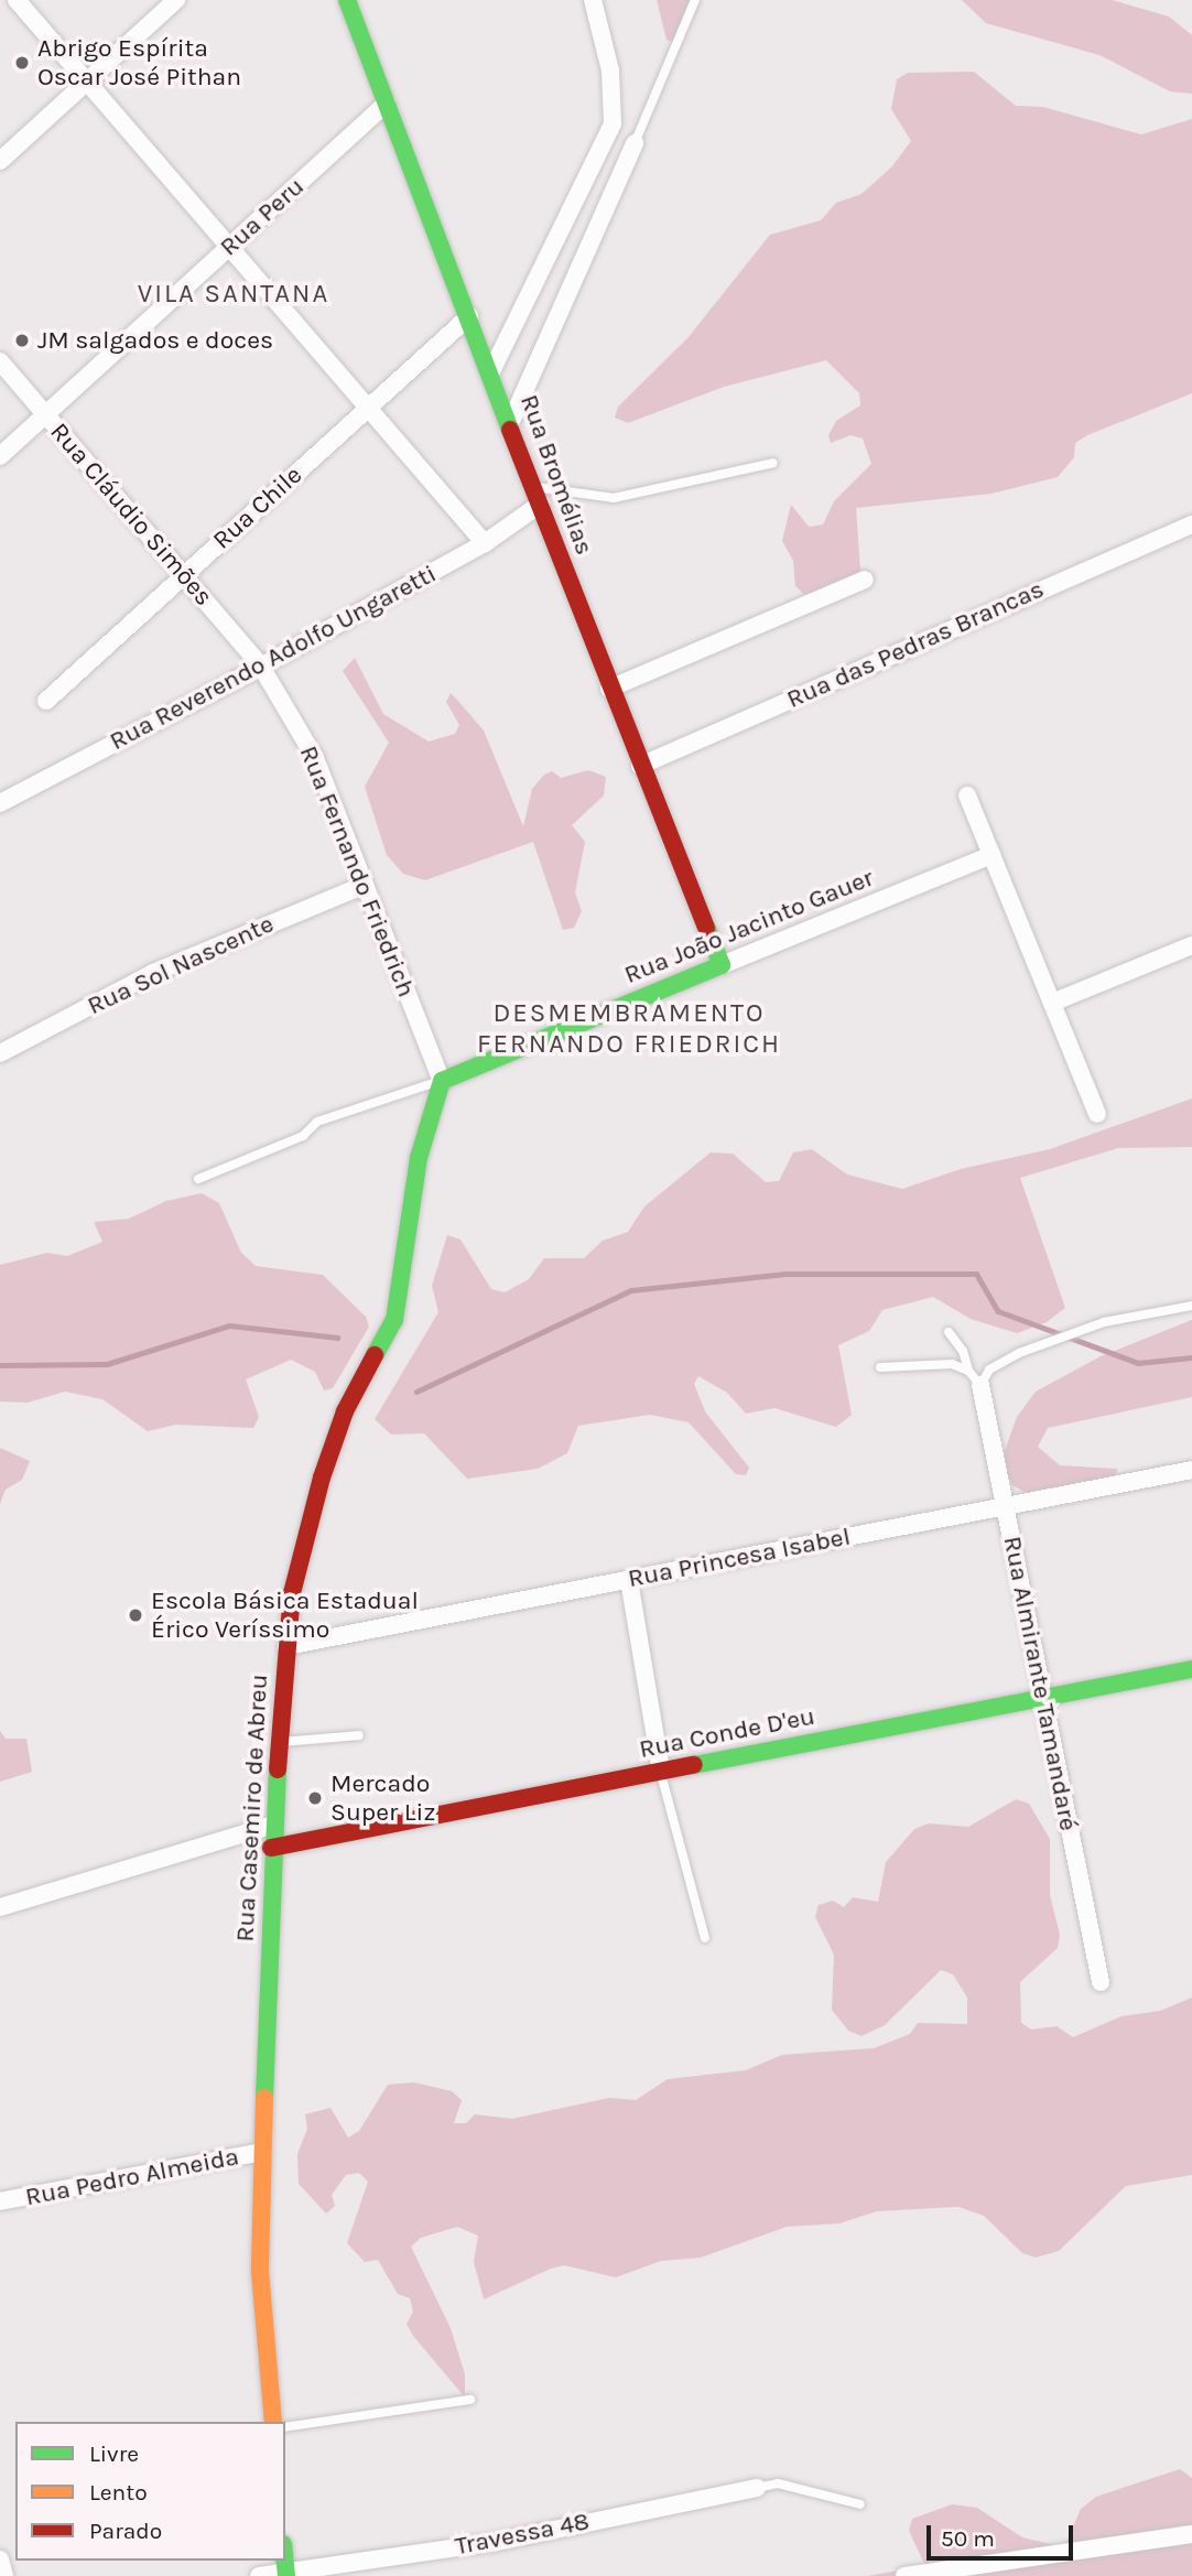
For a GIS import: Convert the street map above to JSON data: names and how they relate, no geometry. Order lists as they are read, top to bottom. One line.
{"streets":{"street":["Rua Peru","Rua Bromélias","Rua Chile","Rua Cláudio Simões","Rua das Pedras Brancas","Rua Reverendo Adolfo Ungaretti","Rua Fernando Friedrich","Rua João Jacinto Gauer","Rua Sol Nascente","Rua Princesa Isabel","Rua Almirante Tamandaré","Rua Conde D'eu","Rua Casemiro de Abreu","Rua Pedro Almeida","Travessa 48"]},"crossings":[["Rua Peru","Rua Bromélias"],["Rua Peru","Rua Cláudio Simões"],["Rua Bromélias","Rua Chile"],["Rua Bromélias","Rua das Pedras Brancas"],["Rua Bromélias","Rua Reverendo Adolfo Ungaretti"],["Rua Bromélias","Rua João Jacinto Gauer"],["Rua Chile","Rua Cláudio Simões"],["Rua Cláudio Simões","Rua Reverendo Adolfo Ungaretti"],["Rua Cláudio Simões","Rua Fernando Friedrich"],["Rua Reverendo Adolfo Ungaretti","Rua Fernando Friedrich"],["Rua Fernando Friedrich","Rua João Jacinto Gauer"],["Rua Fernando Friedrich","Rua Sol Nascente"],["Rua Fernando Friedrich","Rua Casemiro de Abreu"],["Rua João Jacinto Gauer","Rua Casemiro de Abreu"],["Rua Princesa Isabel","Rua Almirante Tamandaré"],["Rua Princesa Isabel","Rua Casemiro de Abreu"],["Rua Almirante Tamandaré","Rua Conde D'eu"],["Rua Conde D'eu","Rua Casemiro de Abreu"],["Rua Casemiro de Abreu","Rua Pedro Almeida"]],"districts":["VILA SANTANA","DESMEMBRAMENTO FERNANDO FRIEDRICH"],"places":["Abrigo Espírita Oscar José Pithan","JM salgados e doces","Escola Básica Estadual Érico Veríssimo","Mercado Super Liz"],"legend":["Livre","Lento","Parado"],"scale_bar":"50 m"}
